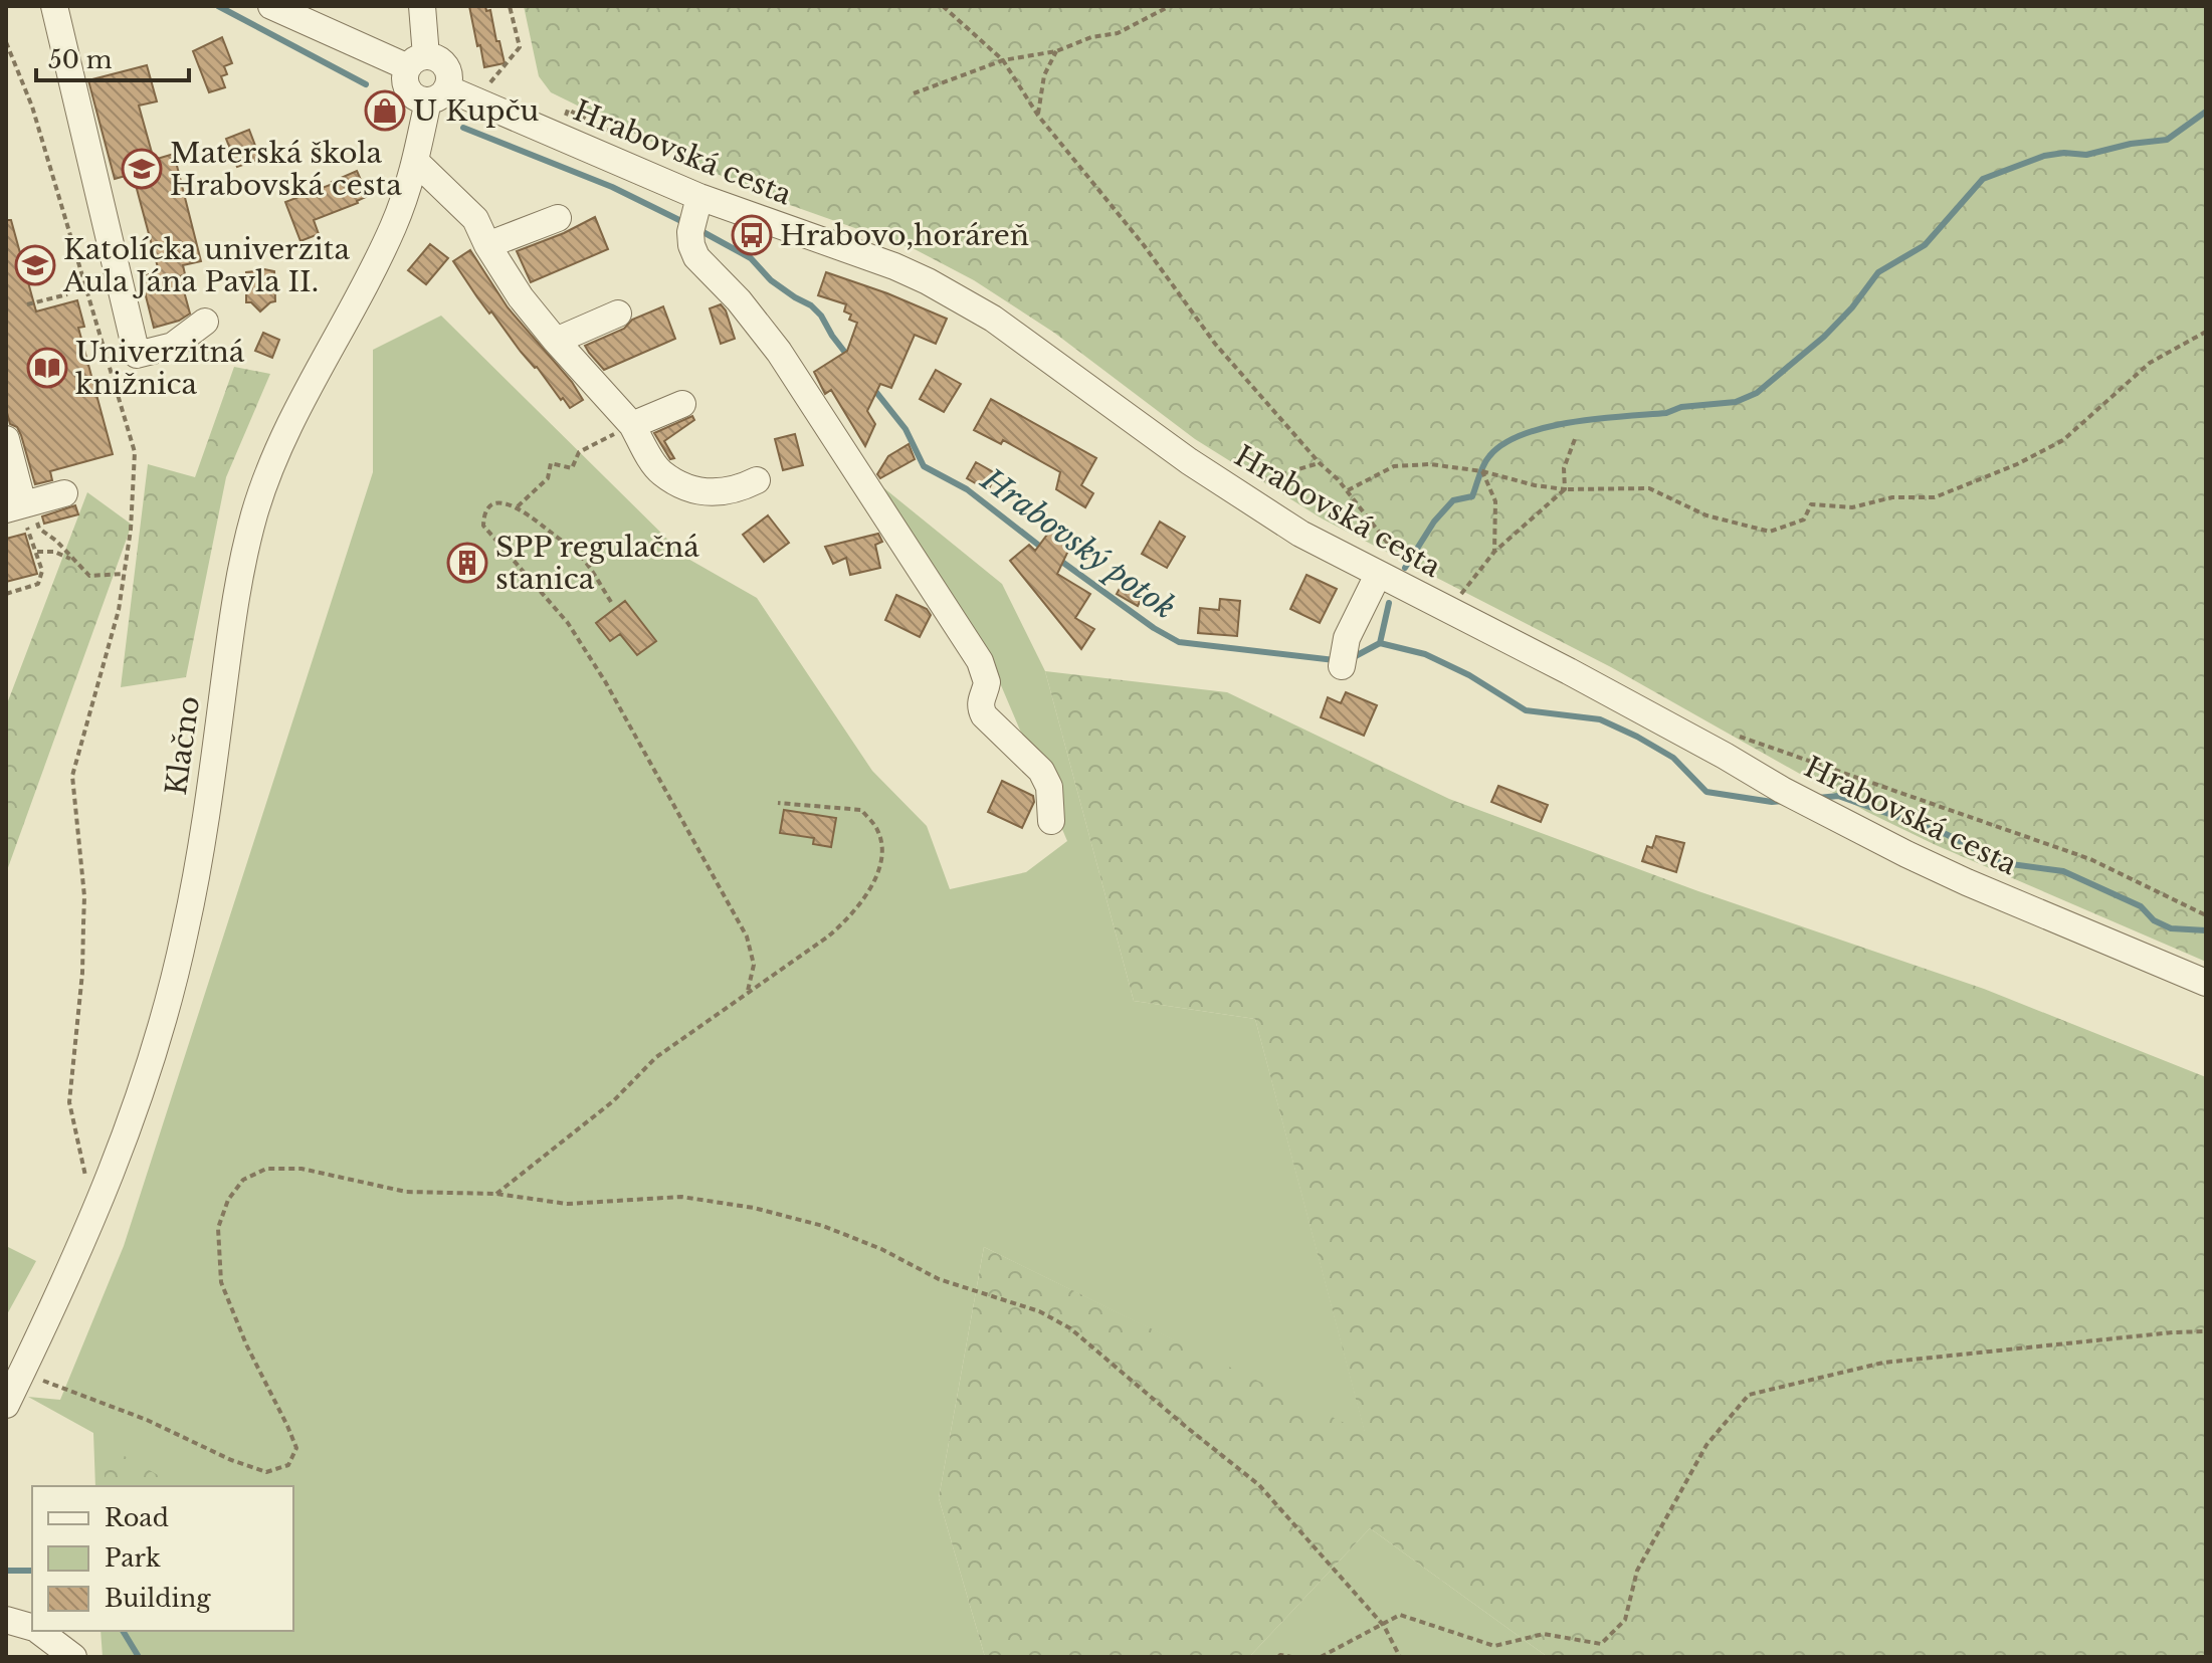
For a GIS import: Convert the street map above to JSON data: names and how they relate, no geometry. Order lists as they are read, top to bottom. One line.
{"streets":{"street":["Hrabovská cesta","Klačno"]},"crossings":[["Hrabovská cesta","Klačno"]],"water":["Hrabovský potok"],"places":{"shop":["U Kupču"],"school or university":["Materská škola Hrabovská cesta","Katolícka univerzita Aula Jána Pavla II."],"bus stop":["Hrabovo,horáreň"],"library":["Univerzitná knižnica"],"building":["SPP regulačná stanica"]},"legend":["Road","Park","Building"],"scale_bar":"50 m"}
